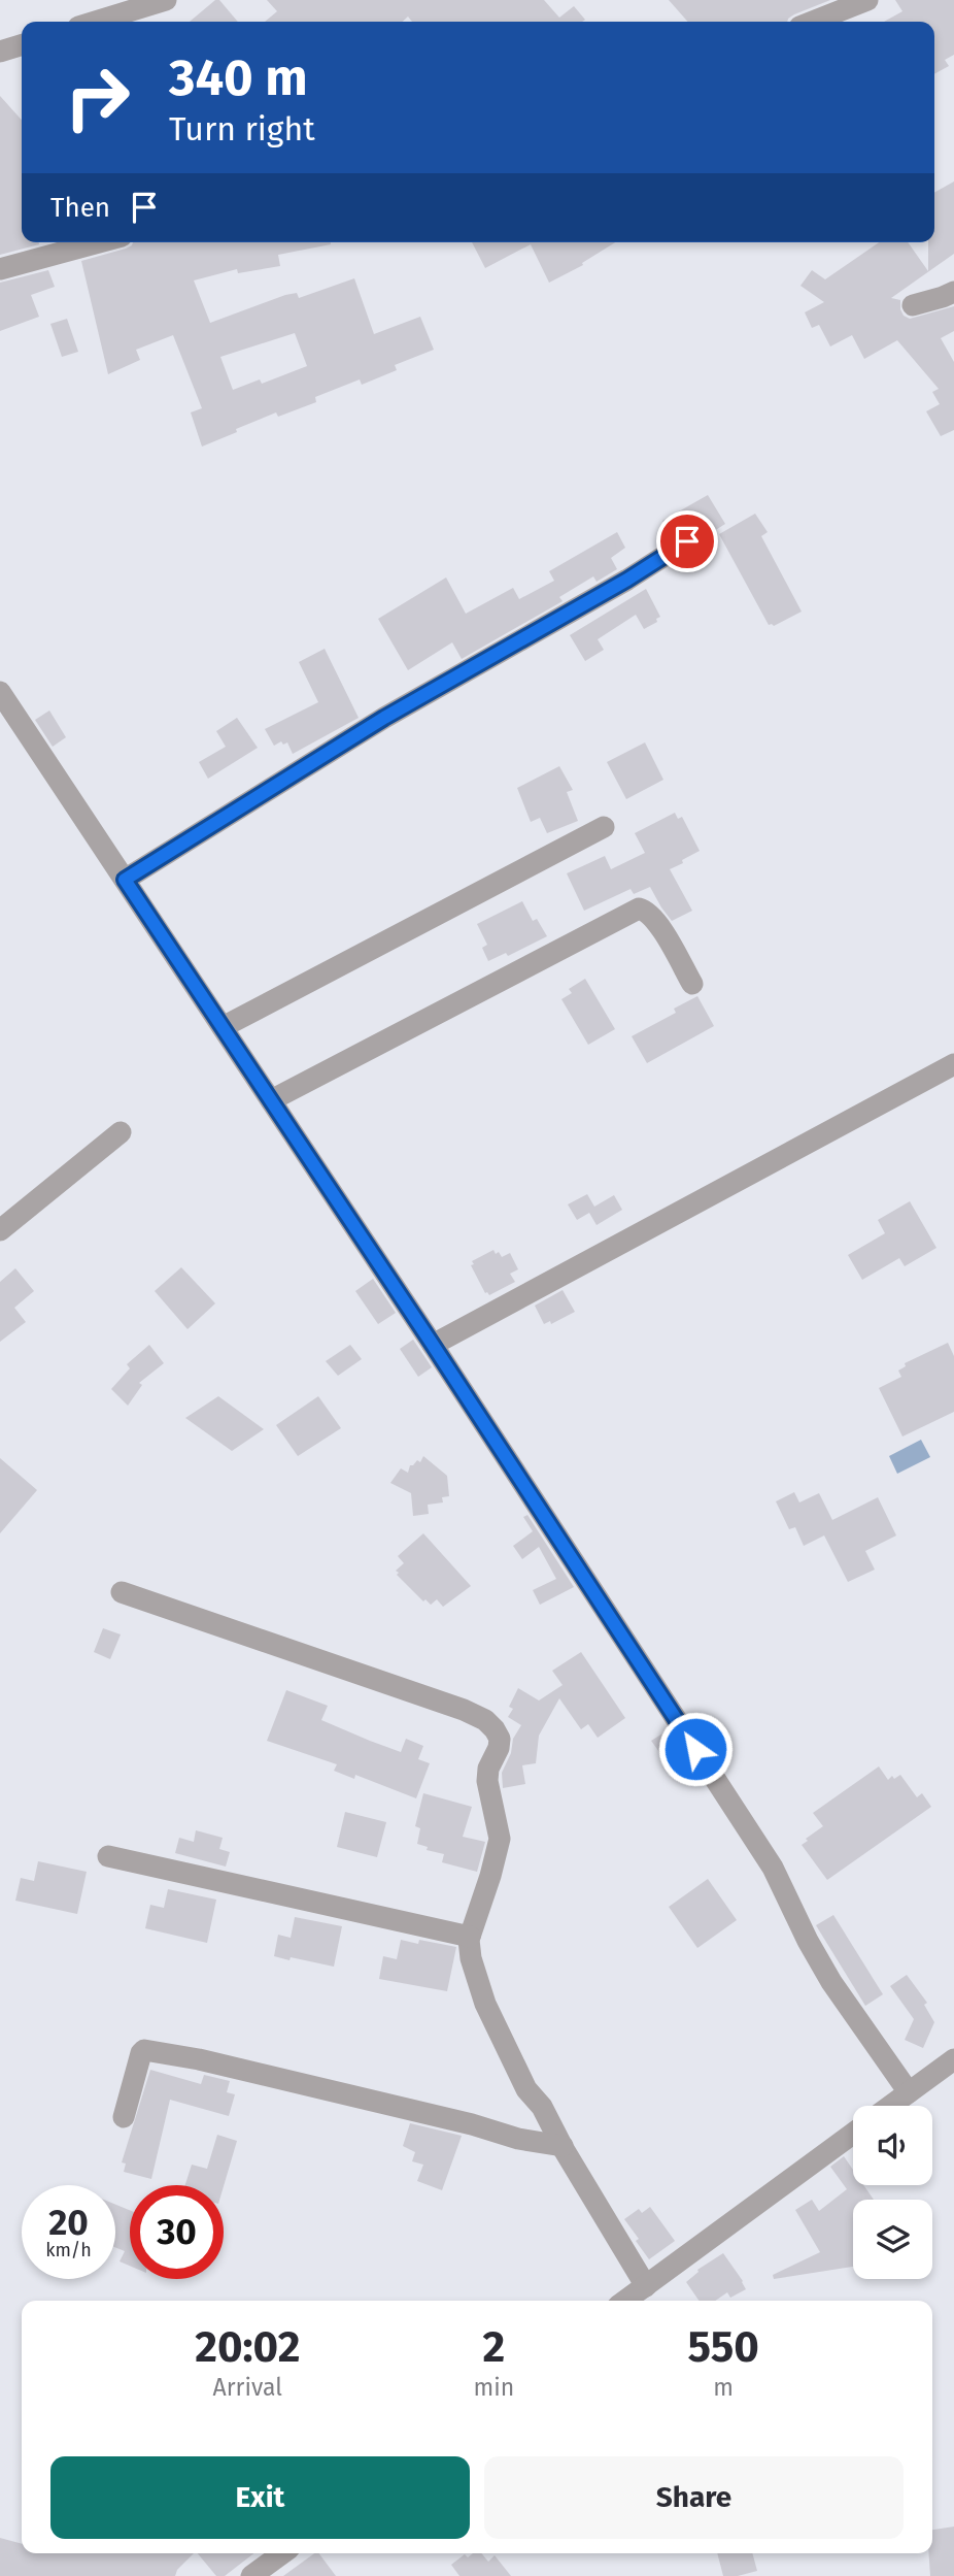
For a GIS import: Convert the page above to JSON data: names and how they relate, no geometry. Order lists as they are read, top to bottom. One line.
{"page":{"turn":["340 m","Turn right"],"then":"Then","speed":"20 km/h","limit":"30","eta":["20:02","Arrival","2","min","550","m"],"buttons":["Exit","Share"]}}
